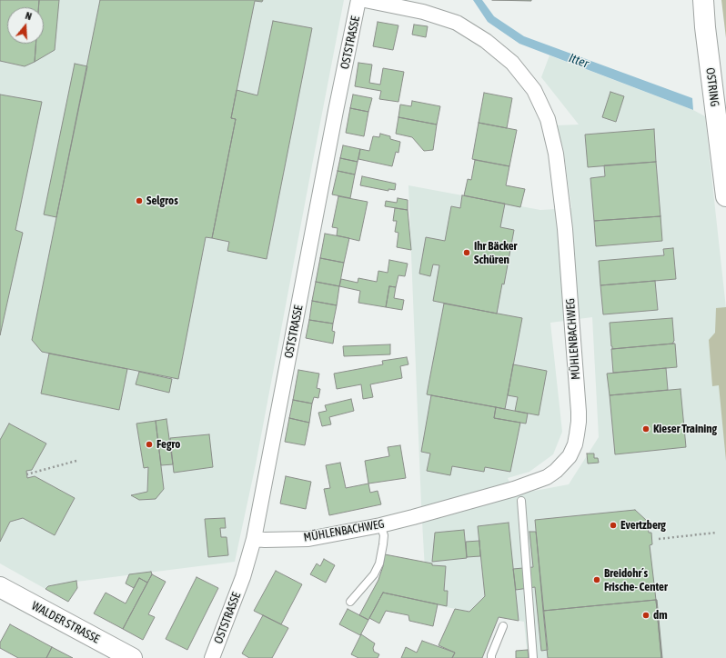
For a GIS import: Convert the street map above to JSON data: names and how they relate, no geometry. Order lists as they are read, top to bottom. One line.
{"streets":{"main road":["OSTRING","WALDER STRASSE"],"street":["OSTSTRASSE","MÜHLENBACHWEG"]},"crossings":[["OSTSTRASSE","MÜHLENBACHWEG"]],"water":["Itter"],"places":["Selgros","Ihr Bäcker Schüren","Kieser Training","Fegro","Evertzberg","Breidohr´s Frische- Center","dm"],"north":"top"}
